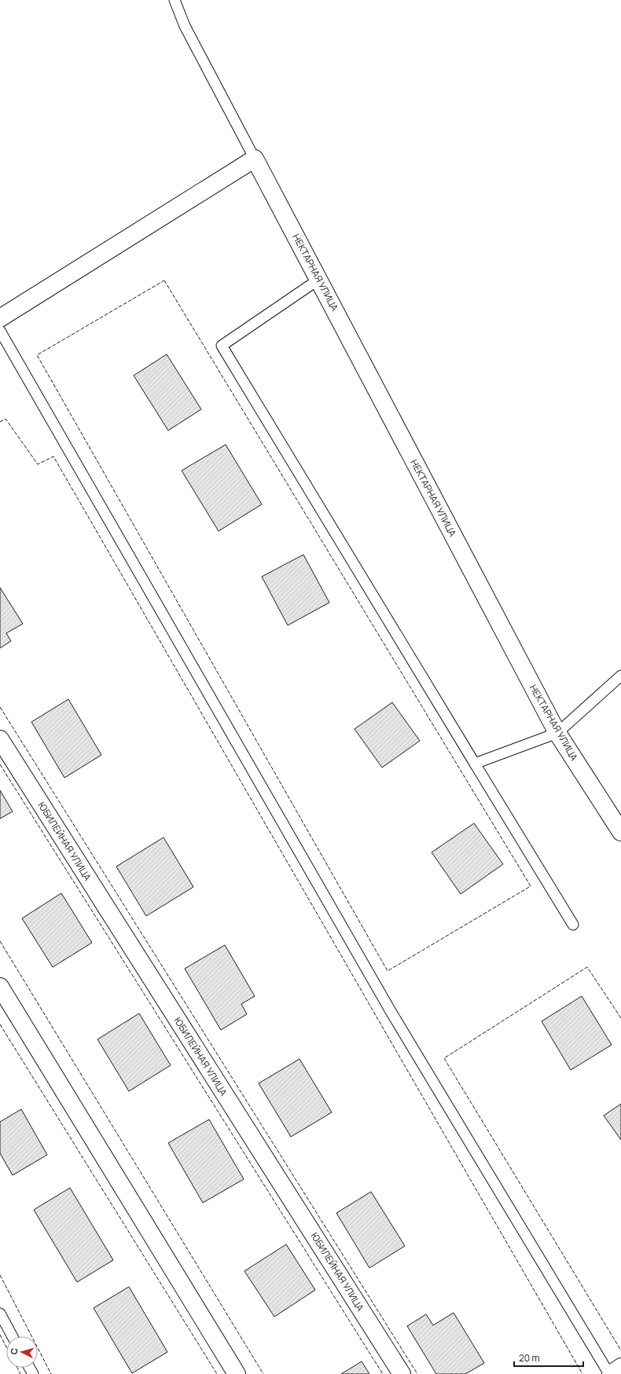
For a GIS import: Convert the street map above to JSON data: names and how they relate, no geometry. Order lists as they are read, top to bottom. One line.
{"streets":{"street":["НЕКТАРНАЯ УЛИЦА","ЮБИЛЕЙНАЯ УЛИЦА"]},"scale_bar":"20 m","north":"left"}
